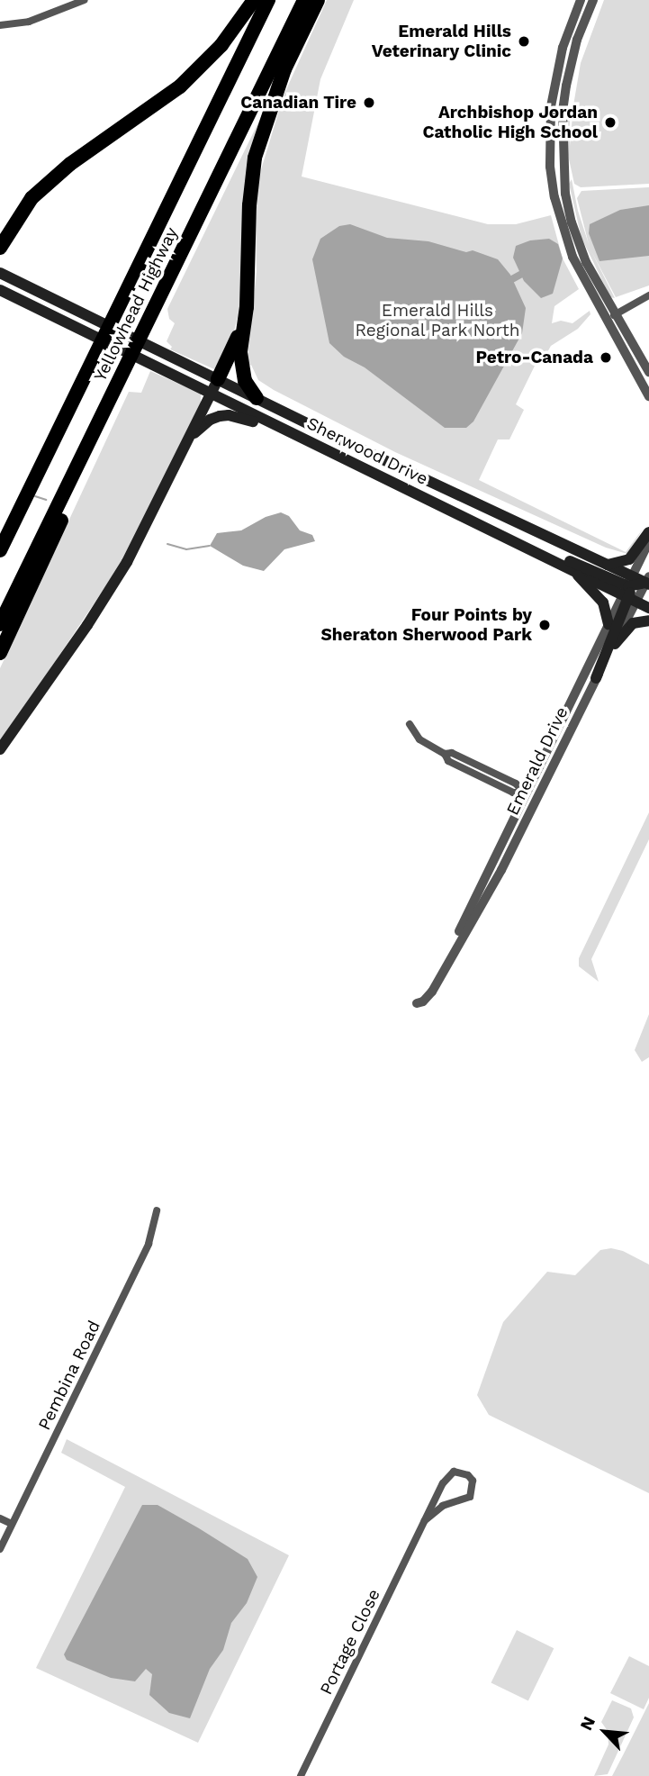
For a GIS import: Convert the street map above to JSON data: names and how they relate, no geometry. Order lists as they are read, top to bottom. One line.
{"streets":{"highway":["Yellowhead Highway"],"main road":["Sherwood Drive"],"street":["Emerald Drive","Pembina Road","Portage Close"]},"crossings":[["Yellowhead Highway","Sherwood Drive"],["Sherwood Drive","Emerald Drive"]],"parks":["Emerald Hills Regional Park North"],"places":["Emerald Hills Veterinary Clinic","Canadian Tire","Archbishop Jordan Catholic High School","Petro-Canada","Four Points by Sheraton Sherwood Park"],"north":"top left"}
